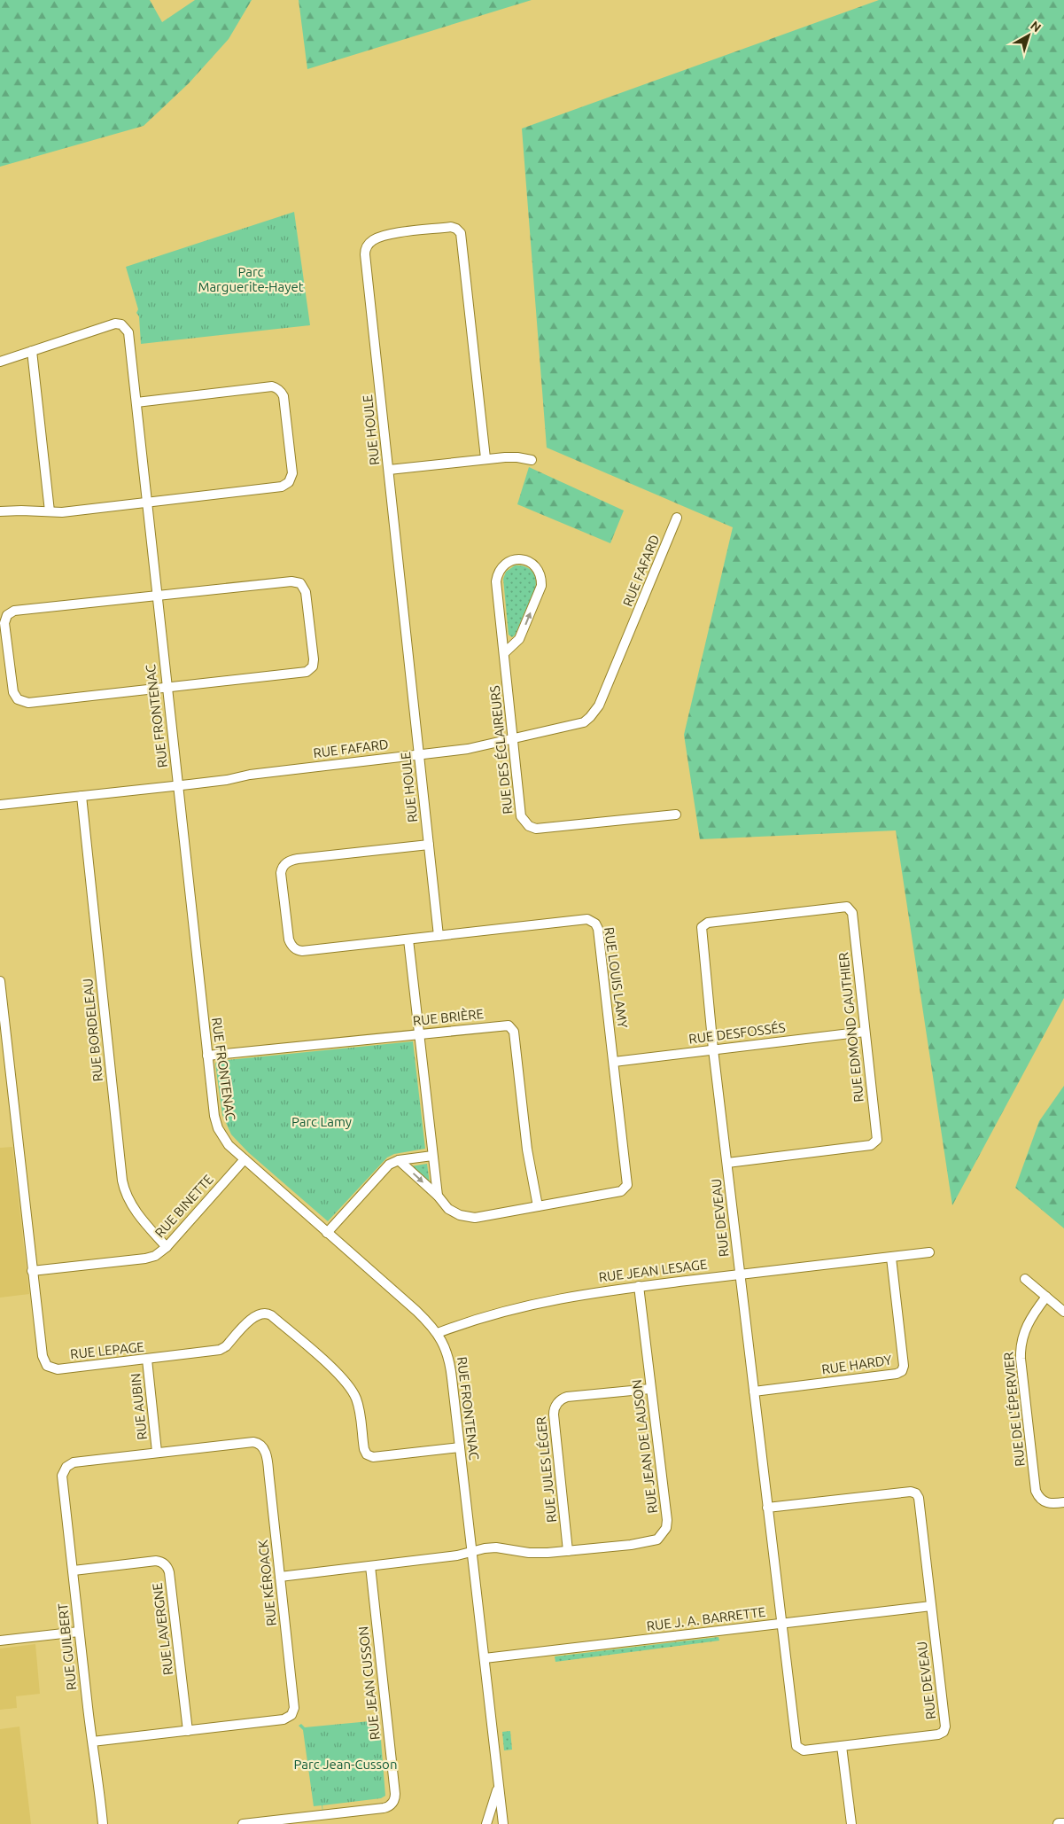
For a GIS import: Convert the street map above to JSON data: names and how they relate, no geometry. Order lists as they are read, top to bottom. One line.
{"streets":{"street":["RUE HOULE","RUE FAFARD","RUE FRONTENAC","RUE DES ÉCLAIREURS","RUE LOUIS LAMY","RUE BRIÈRE","RUE EDMOND GAUTHIER","RUE BORDELEAU","RUE DESFOSSÉS","RUE BINETTE","RUE DEVEAU","RUE JEAN LESAGE","RUE LEPAGE","RUE HARDY","RUE AUBIN","RUE DE L'ÉPERVIER","RUE JEAN DE LAUSON","RUE JULES LÉGER","RUE KÉROACK","RUE J. A. BARRETTE","RUE LAVERGNE","RUE GUILBERT","RUE JEAN CUSSON"]},"crossings":[["RUE HOULE","RUE FAFARD"],["RUE HOULE","RUE LOUIS LAMY"],["RUE FAFARD","RUE FRONTENAC"],["RUE FAFARD","RUE DES ÉCLAIREURS"],["RUE FAFARD","RUE BORDELEAU"],["RUE FRONTENAC","RUE BRIÈRE"],["RUE FRONTENAC","RUE BINETTE"],["RUE FRONTENAC","RUE JEAN LESAGE"],["RUE FRONTENAC","RUE LEPAGE"],["RUE FRONTENAC","RUE JEAN DE LAUSON"],["RUE FRONTENAC","RUE J. A. BARRETTE"],["RUE LOUIS LAMY","RUE BRIÈRE"],["RUE LOUIS LAMY","RUE DESFOSSÉS"],["RUE EDMOND GAUTHIER","RUE DESFOSSÉS"],["RUE EDMOND GAUTHIER","RUE DEVEAU"],["RUE BORDELEAU","RUE BINETTE"],["RUE DESFOSSÉS","RUE DEVEAU"],["RUE BINETTE","RUE LEPAGE"],["RUE DEVEAU","RUE JEAN LESAGE"],["RUE DEVEAU","RUE HARDY"],["RUE DEVEAU","RUE J. A. BARRETTE"],["RUE JEAN LESAGE","RUE HARDY"],["RUE JEAN LESAGE","RUE JEAN DE LAUSON"],["RUE LEPAGE","RUE AUBIN"],["RUE AUBIN","RUE KÉROACK"],["RUE JEAN DE LAUSON","RUE JULES LÉGER"],["RUE JEAN DE LAUSON","RUE KÉROACK"],["RUE JEAN DE LAUSON","RUE JEAN CUSSON"],["RUE KÉROACK","RUE LAVERGNE"],["RUE KÉROACK","RUE GUILBERT"],["RUE LAVERGNE","RUE GUILBERT"]],"parks":["Parc Marguerite-Hayet","Parc Lamy","Parc Jean-Cusson"],"north":"top right"}
